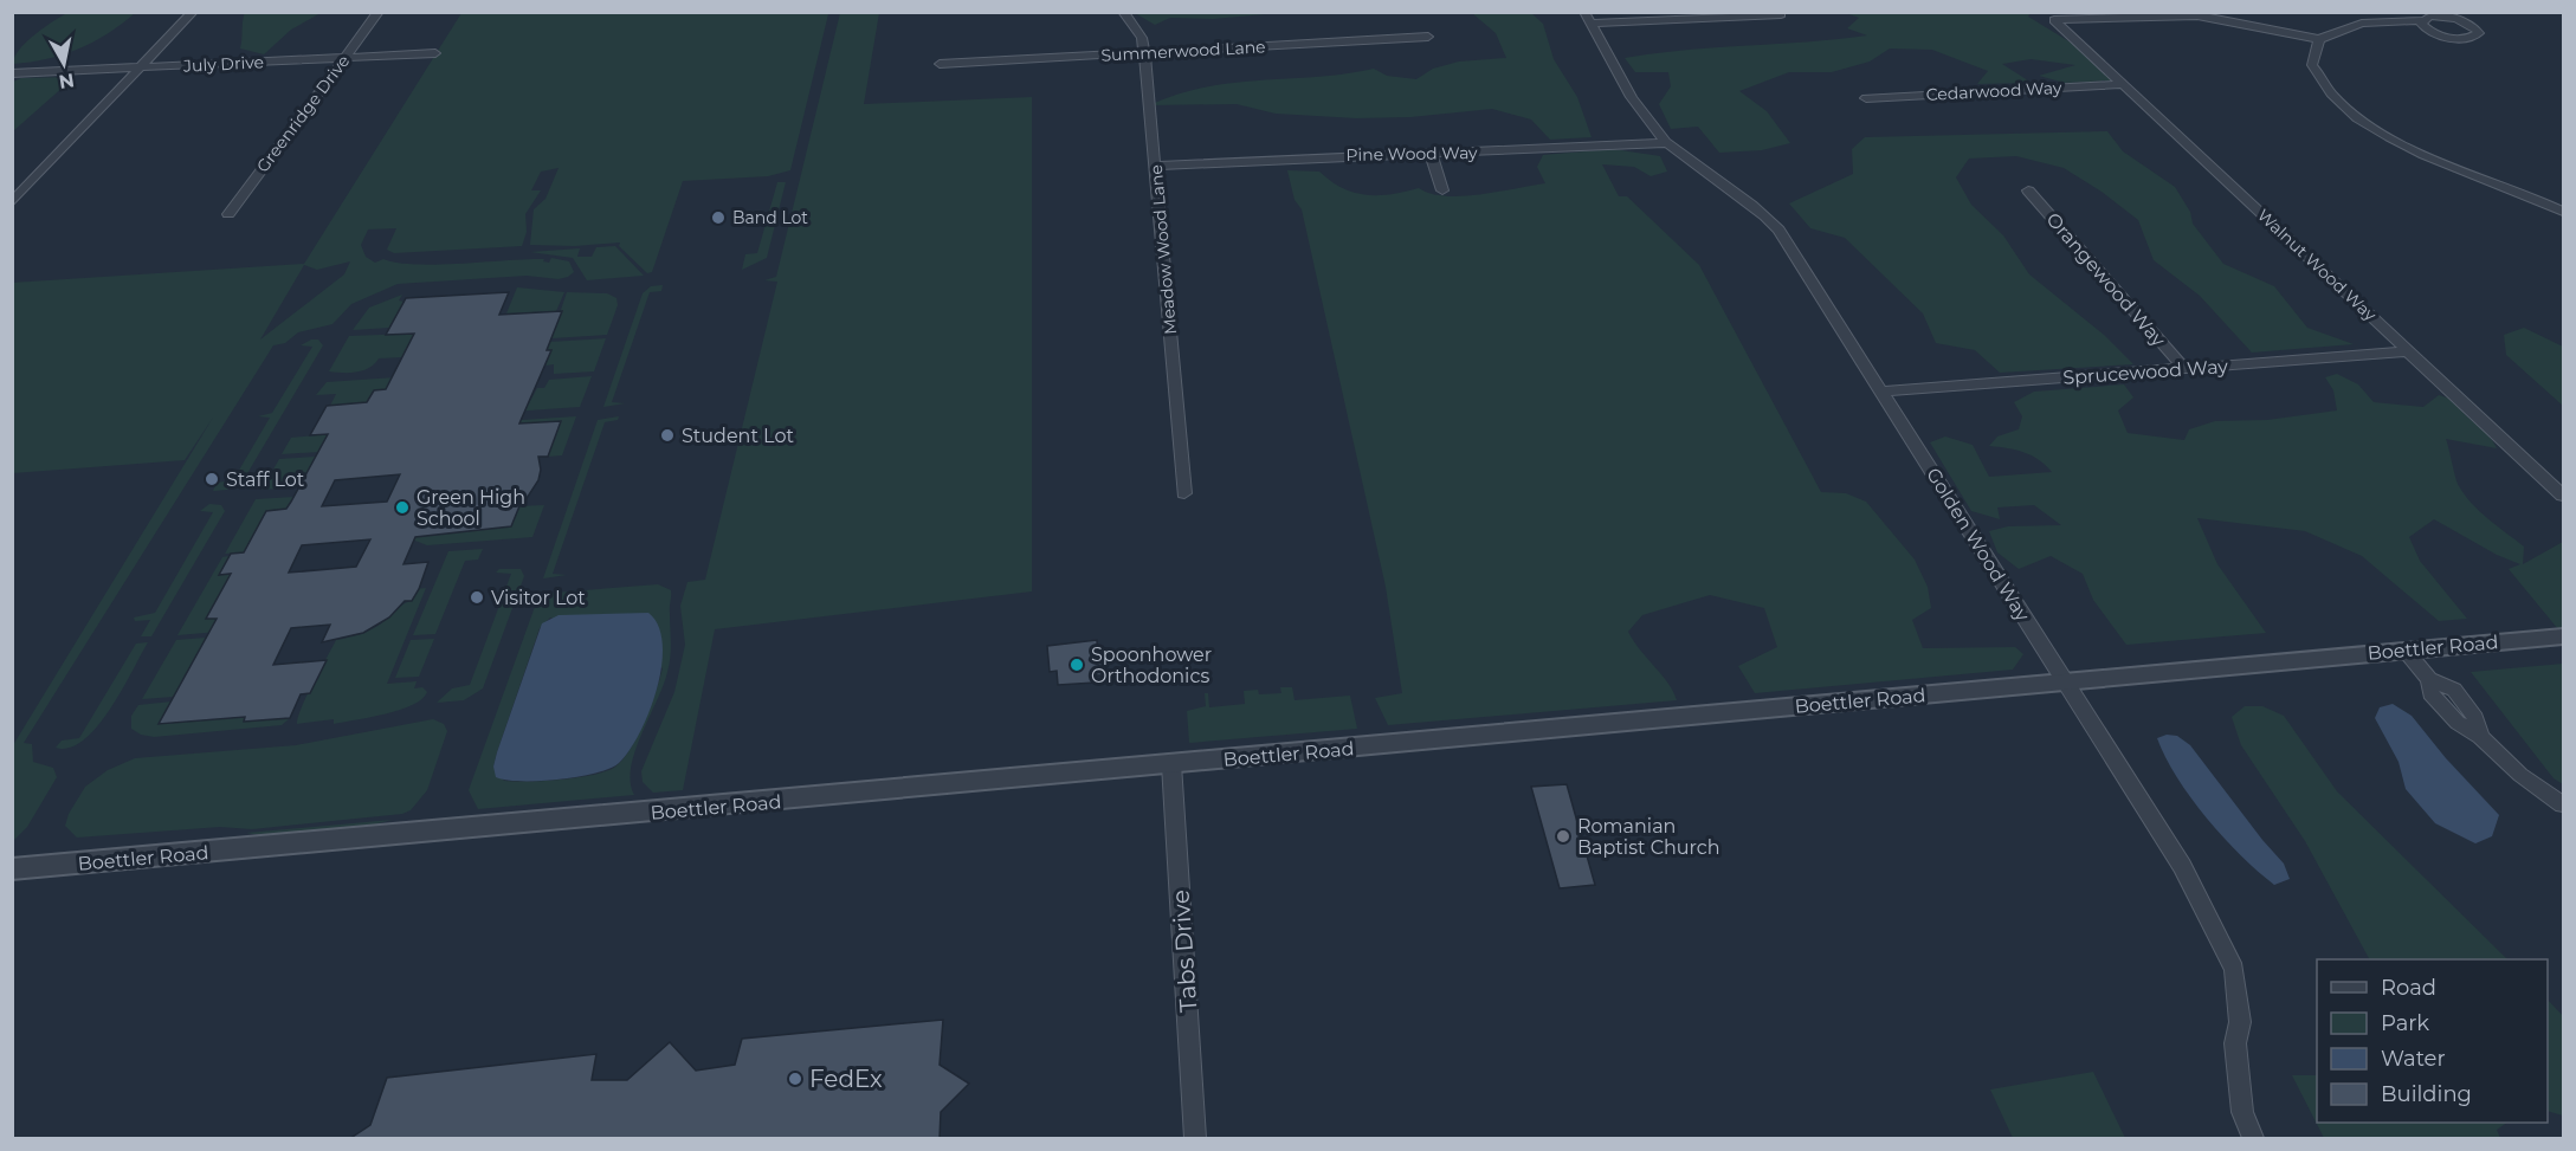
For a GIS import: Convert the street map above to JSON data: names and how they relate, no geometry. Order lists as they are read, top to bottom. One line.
{"streets":{"street":["Summerwood Lane","July Drive","Cedarwood Way","Greenridge Drive","Pine Wood Way","Meadow Wood Lane","Walnut Wood Way","Orangewood Way","Sprucewood Way","Golden Wood Way","Boettler Road","Tabs Drive"]},"crossings":[["Summerwood Lane","Meadow Wood Lane"],["July Drive","Greenridge Drive"],["Cedarwood Way","Walnut Wood Way"],["Pine Wood Way","Meadow Wood Lane"],["Pine Wood Way","Golden Wood Way"],["Walnut Wood Way","Sprucewood Way"],["Orangewood Way","Sprucewood Way"],["Sprucewood Way","Golden Wood Way"],["Golden Wood Way","Boettler Road"],["Boettler Road","Tabs Drive"]],"places":["Band Lot","Student Lot","Staff Lot","Green High School","Visitor Lot","Spoonhower Orthodonics","Romanian Baptist Church","FedEx"],"legend":["Road","Park","Water","Building"],"north":"bottom"}
